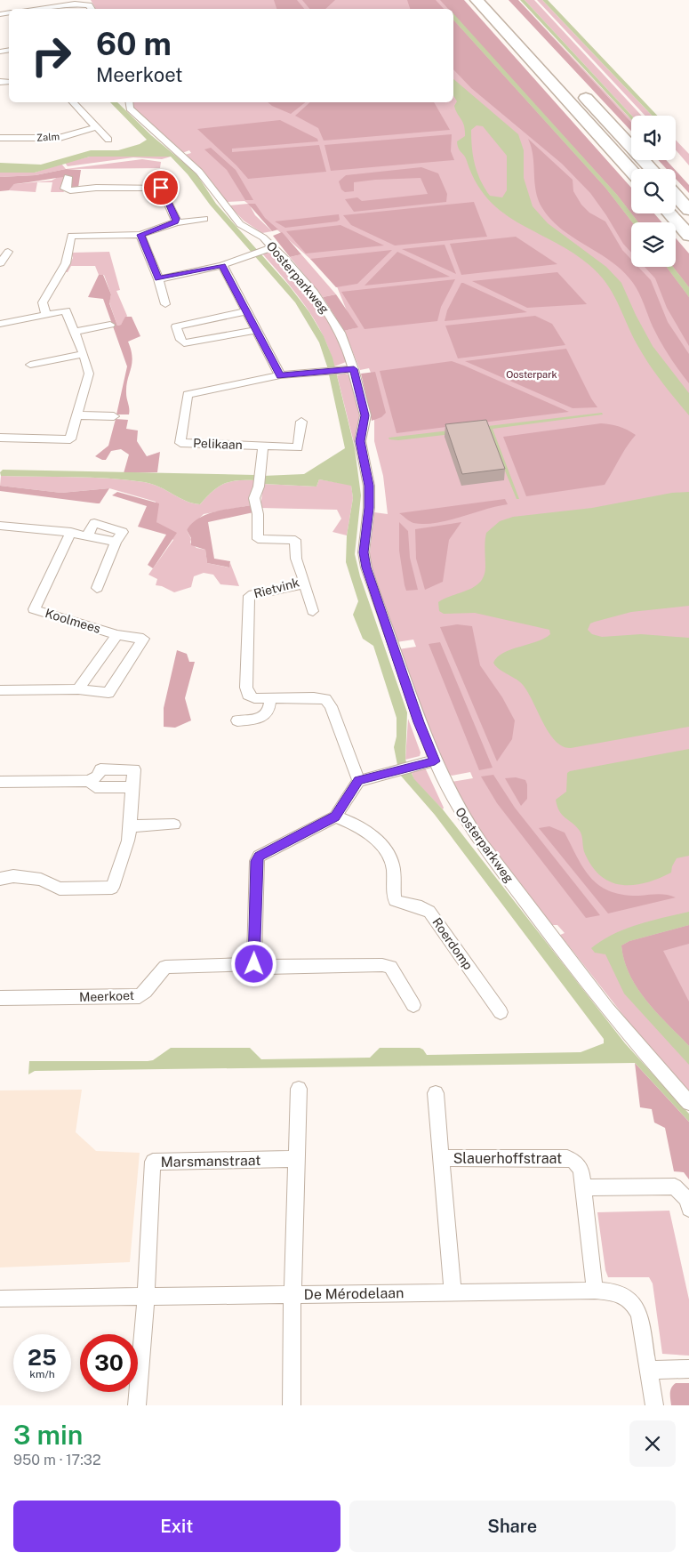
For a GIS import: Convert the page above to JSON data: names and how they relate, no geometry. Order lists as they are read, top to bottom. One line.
{"streets":{"street":["Zalm","Oosterparkweg","Pelikaan","Rietvink","Koolmees","Roerdomp","Meerkoet","Slauerhoffstraat","Marsmanstraat","De Mérodelaan"]},"crossings":[["Oosterparkweg","Pelikaan"],["Pelikaan","Rietvink"],["Slauerhoffstraat","De Mérodelaan"],["Marsmanstraat","De Mérodelaan"]],"parks":["Oosterpark"],"page":{"turn":["60 m","Meerkoet"],"speed":"25 km/h","limit":"30","heading":["3 min","950 m · 17:32"],"buttons":["Exit","Share"]}}
